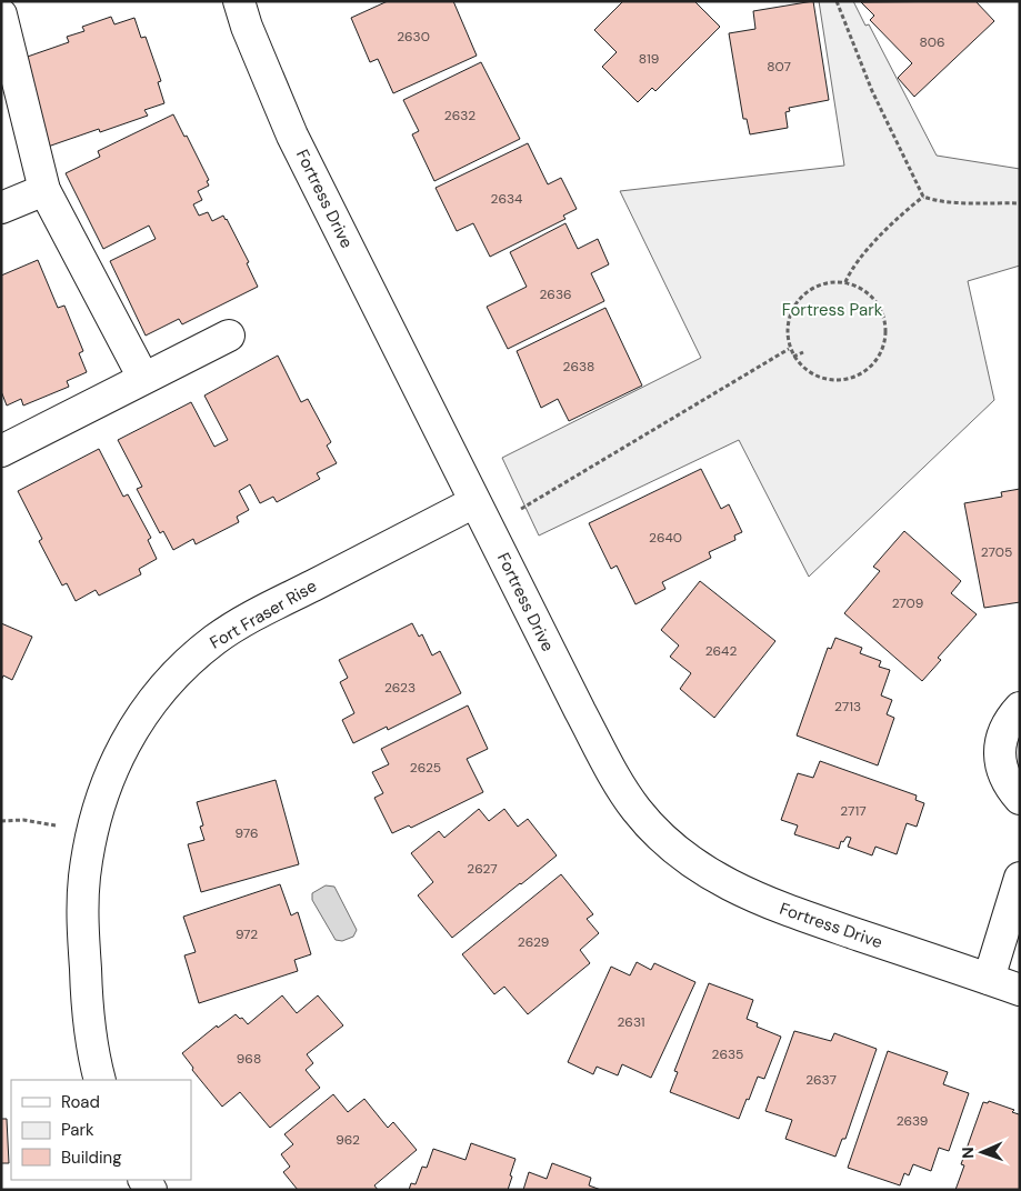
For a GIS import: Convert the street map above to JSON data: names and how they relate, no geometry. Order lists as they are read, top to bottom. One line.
{"streets":{"street":["Fortress Drive","Fort Fraser Rise"]},"crossings":[["Fortress Drive","Fort Fraser Rise"]],"parks":["Fortress Park"],"house_numbers":["2630","806","819","807","2632","2634","2636","2638","2640","2705","2709","2642","2623","2713","2625","2717","976","2627","972","2629","2631","2635","968","2637","2639","962"],"legend":["Road","Park","Building"],"north":"left"}
